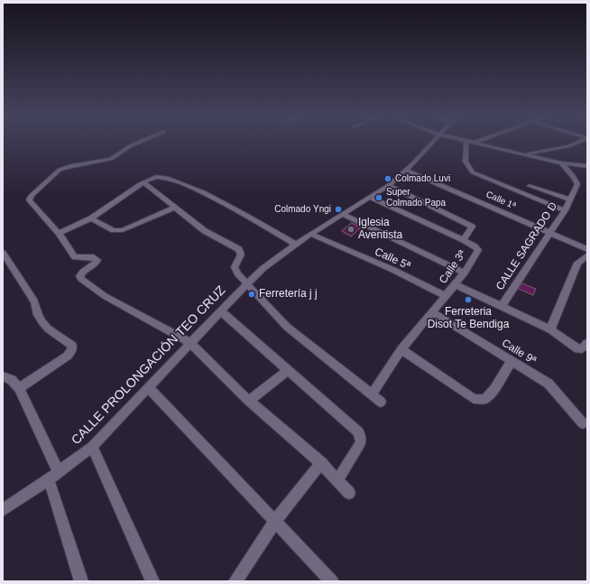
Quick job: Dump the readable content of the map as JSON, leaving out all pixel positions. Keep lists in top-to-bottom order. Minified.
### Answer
{"streets":{"street":["Calle 1ª","CALLE SAGRADO D","Calle 5ª","Calle 3ª","Calle 9ª","CALLE PROLONGACIÓN TEO CRUZ"]},"crossings":[["Calle 1ª","CALLE SAGRADO D"],["Calle 1ª","CALLE PROLONGACIÓN TEO CRUZ"],["Calle 5ª","Calle 3ª"],["Calle 5ª","CALLE PROLONGACIÓN TEO CRUZ"],["Calle 3ª","Calle 9ª"],["Calle 3ª","CALLE PROLONGACIÓN TEO CRUZ"]],"places":["Colmado Luvi","Super Colmado Papa","Colmado Yngi","Iglesia Aventista","Ferretería j j","Ferreteria Disot Te Bendiga"]}
